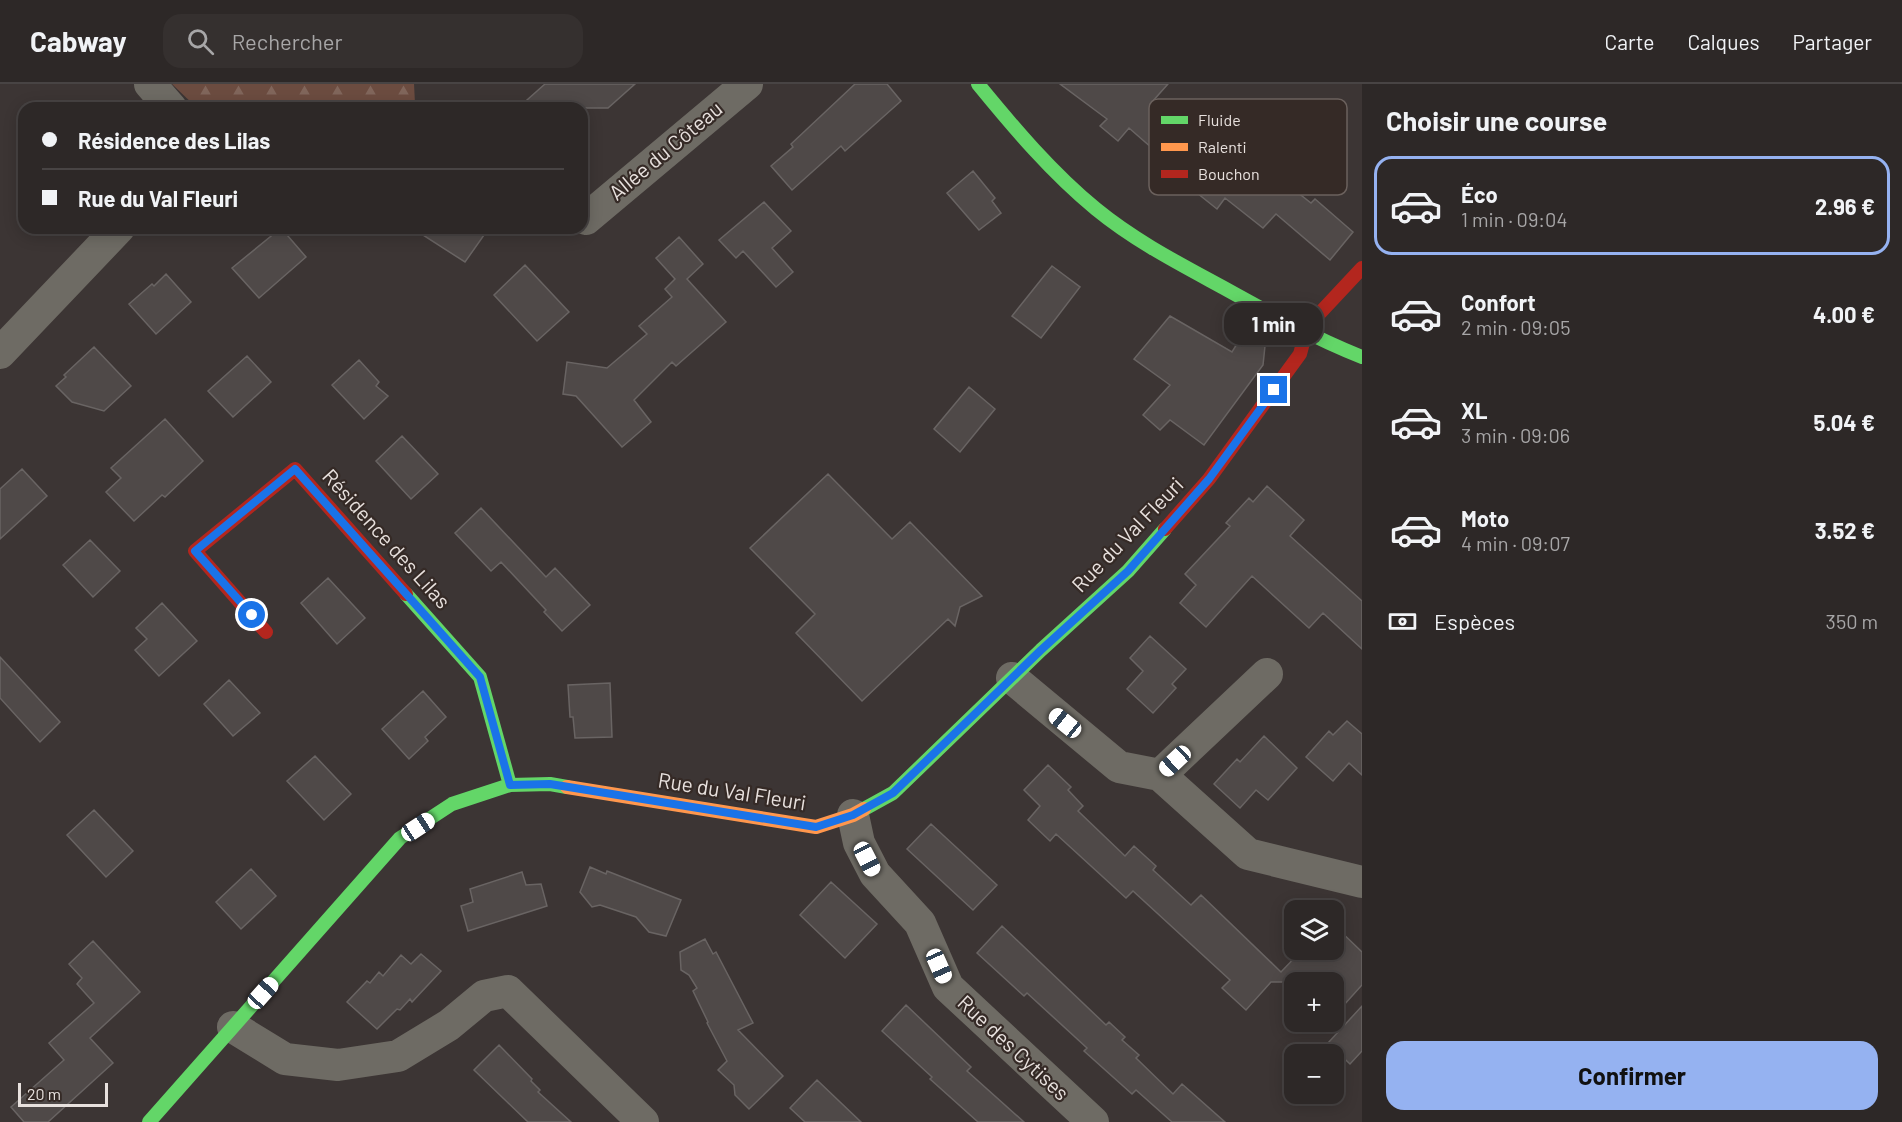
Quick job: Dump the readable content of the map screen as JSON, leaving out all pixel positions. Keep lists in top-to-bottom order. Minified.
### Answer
{"streets":{"street":["Allée du Côteau","Rue du Val Fleuri","Résidence des Lilas","Rue des Cytises"]},"crossings":[["Rue du Val Fleuri","Résidence des Lilas"],["Rue du Val Fleuri","Rue des Cytises"]],"legend":["Fluide","Ralenti","Bouchon"],"scale_bar":"20 m","page":{"header":"Cabway","search":"Rechercher","nav":["Carte","Calques","Partager"],"heading":"Choisir une course","banner":["Résidence des Lilas","Rue du Val Fleuri"],"list":[{"name":"Éco","note":"1 min · 09:04","value":"2.96 €"},{"name":"Confort","note":"2 min · 09:05","value":"4.00 €"},{"name":"XL","note":"3 min · 09:06","value":"5.04 €"},{"name":"Moto","note":"4 min · 09:07","value":"3.52 €"}],"bubble":"1 min","pay":["Espèces","350 m"],"map_buttons":["+","−"],"buttons":"Confirmer","scale":"20 m"}}
